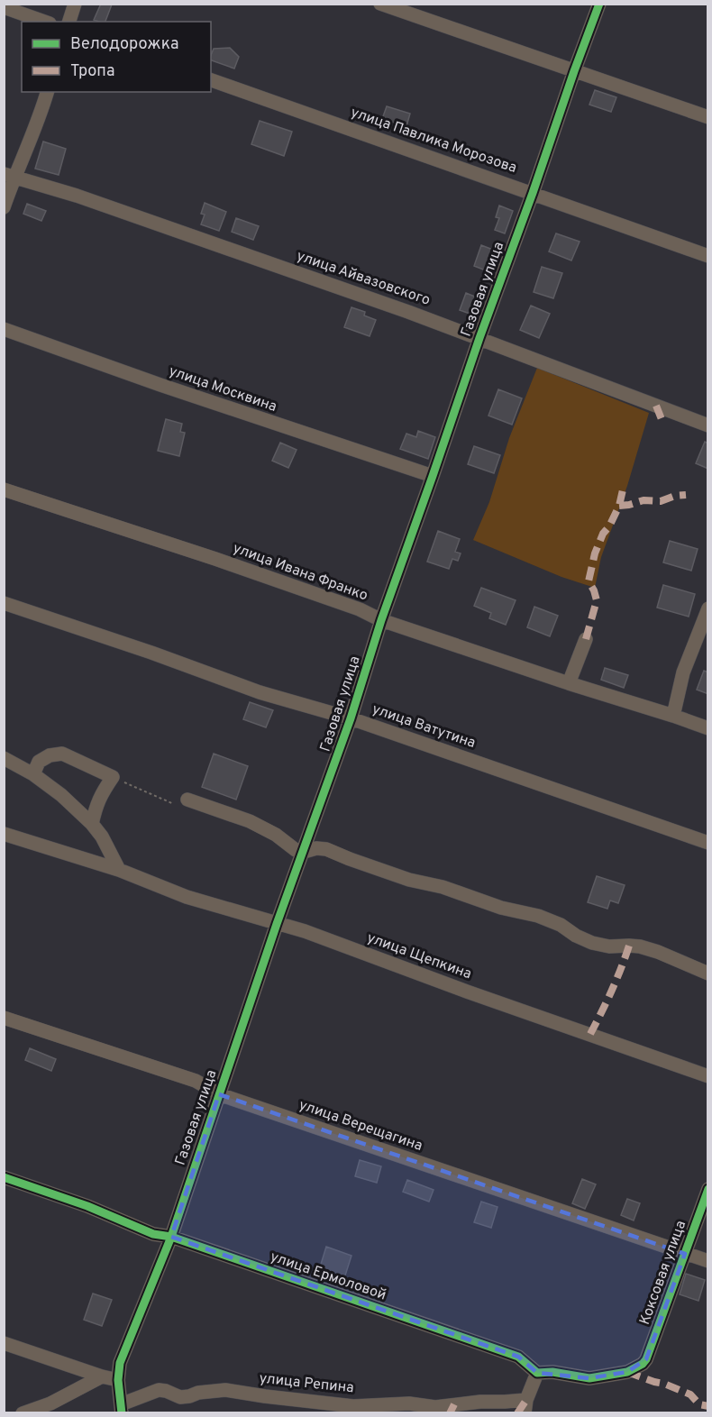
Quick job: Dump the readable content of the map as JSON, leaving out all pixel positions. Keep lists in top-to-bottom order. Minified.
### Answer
{"streets":{"street":["улица Павлика Морозова","улица Айвазовского","Газовая улица","улица Москвина","улица Ивана Франко","улица Ватутина","улица Щепкина","улица Верещагина","Коксовая улица","улица Ермоловой","улица Репина"]},"crossings":[["улица Павлика Морозова","Газовая улица"],["улица Айвазовского","Газовая улица"],["Газовая улица","улица Москвина"],["Газовая улица","улица Ивана Франко"],["Газовая улица","улица Ватутина"],["Газовая улица","улица Щепкина"],["Газовая улица","улица Верещагина"],["Газовая улица","улица Ермоловой"],["Газовая улица","улица Репина"],["улица Верещагина","Коксовая улица"],["Коксовая улица","улица Ермоловой"]],"legend":["Велодорожка","Тропа"]}
